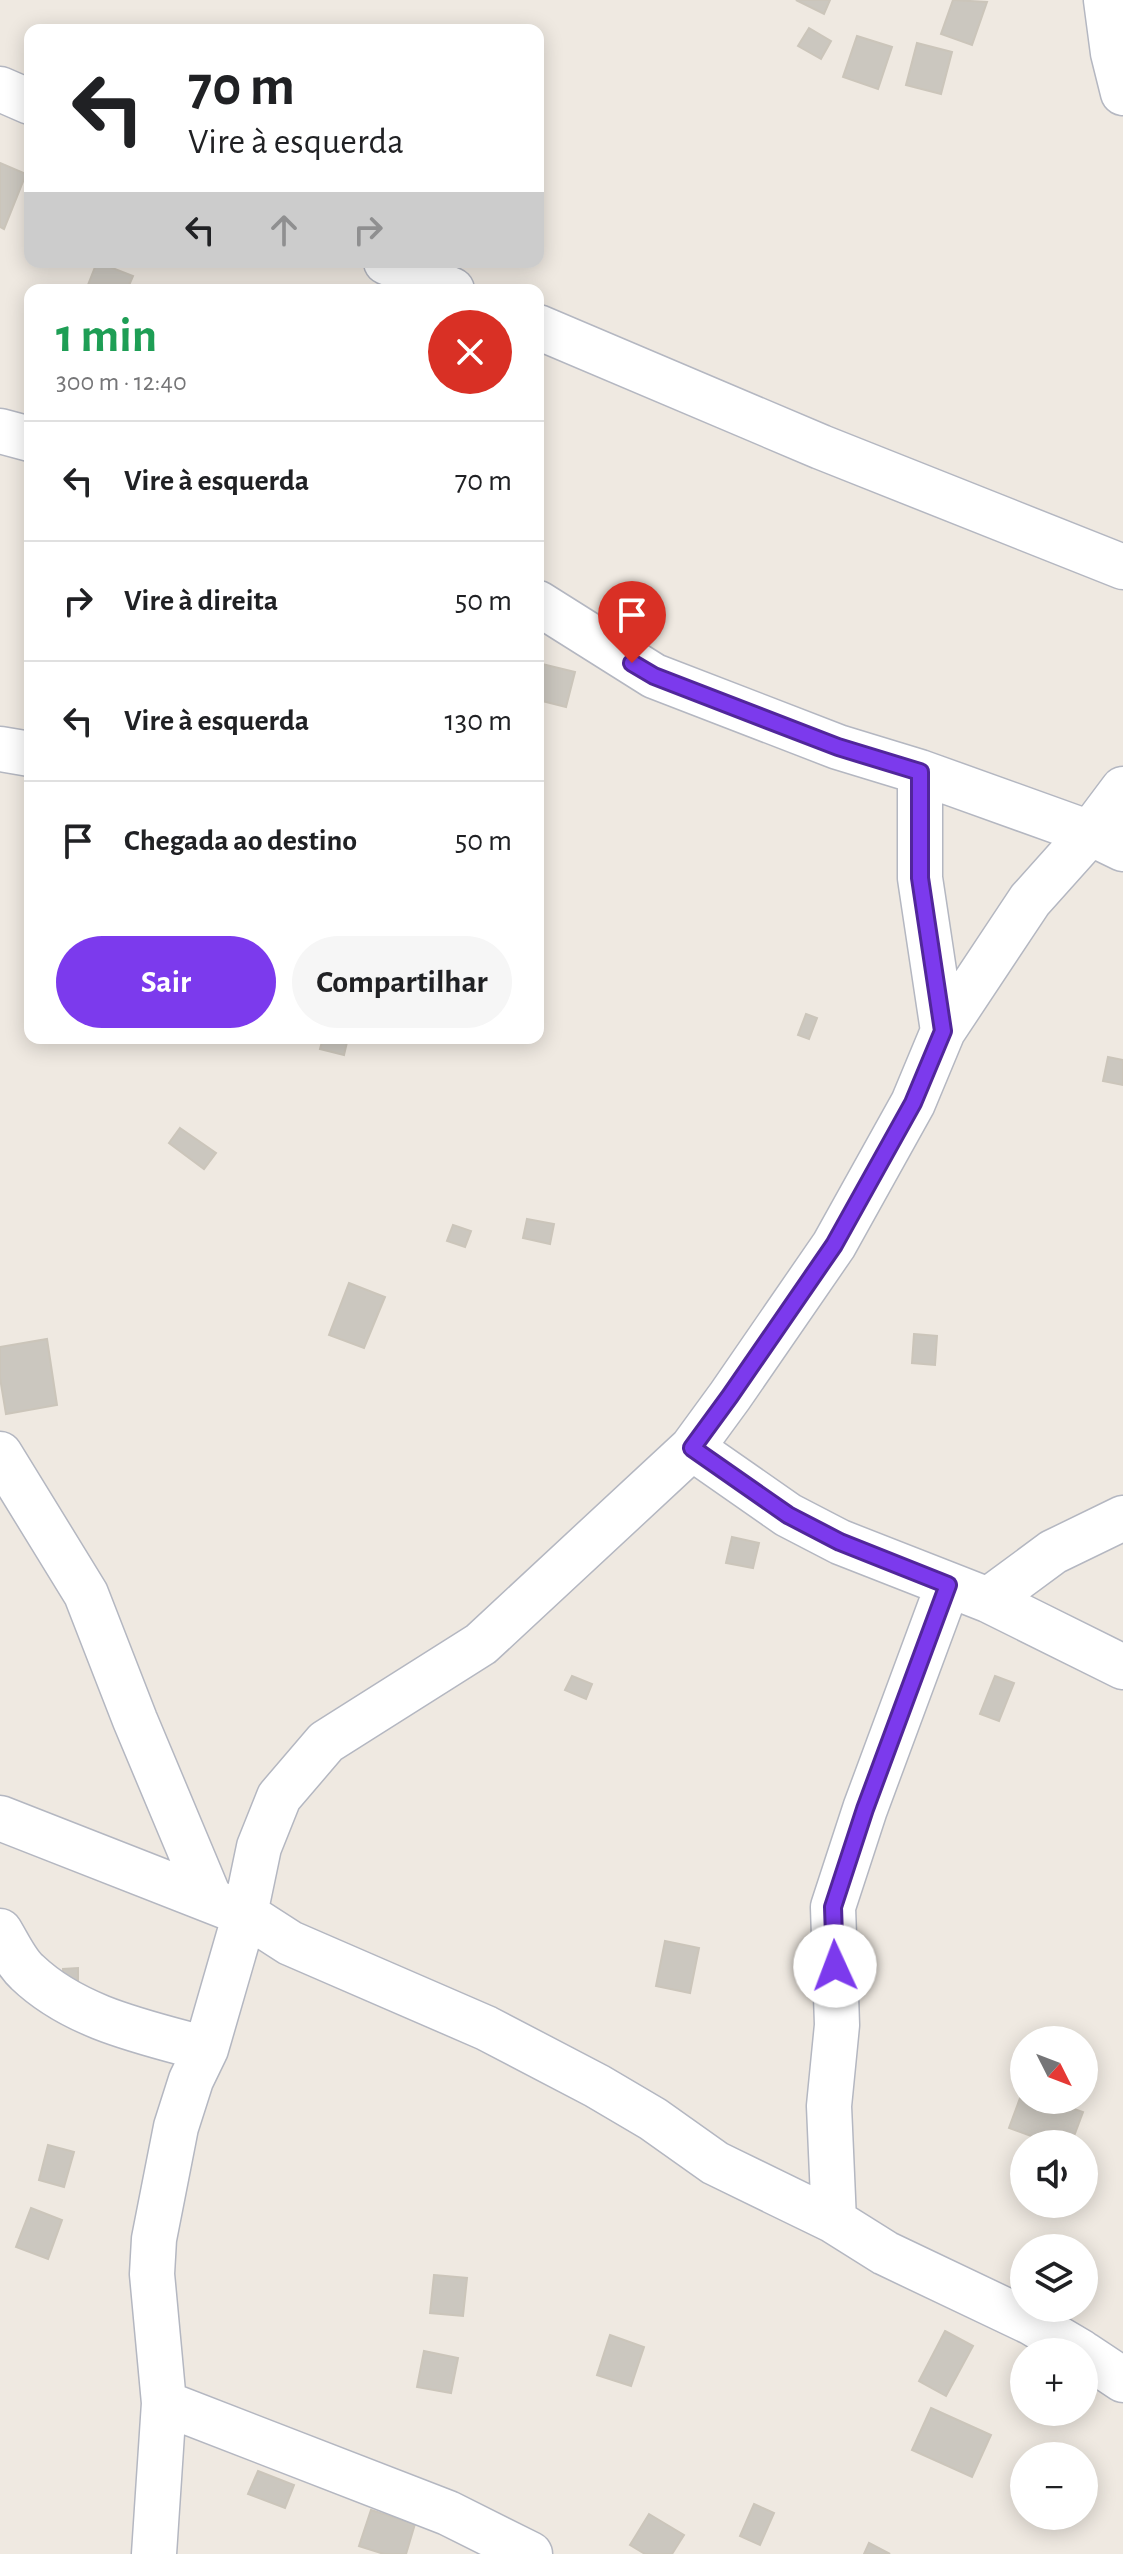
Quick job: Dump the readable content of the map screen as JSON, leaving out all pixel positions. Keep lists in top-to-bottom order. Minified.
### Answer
{"north":"bottom right","page":{"turn":["70 m","Vire à esquerda"],"heading":["1 min","300 m · 12:40"],"list":[{"name":"Vire à esquerda","value":"70 m"},{"name":"Vire à direita","value":"50 m"},{"name":"Vire à esquerda","value":"130 m"},{"name":"Chegada ao destino","value":"50 m"}],"buttons":["Sair","Compartilhar"],"map_buttons":["+","−"]}}
